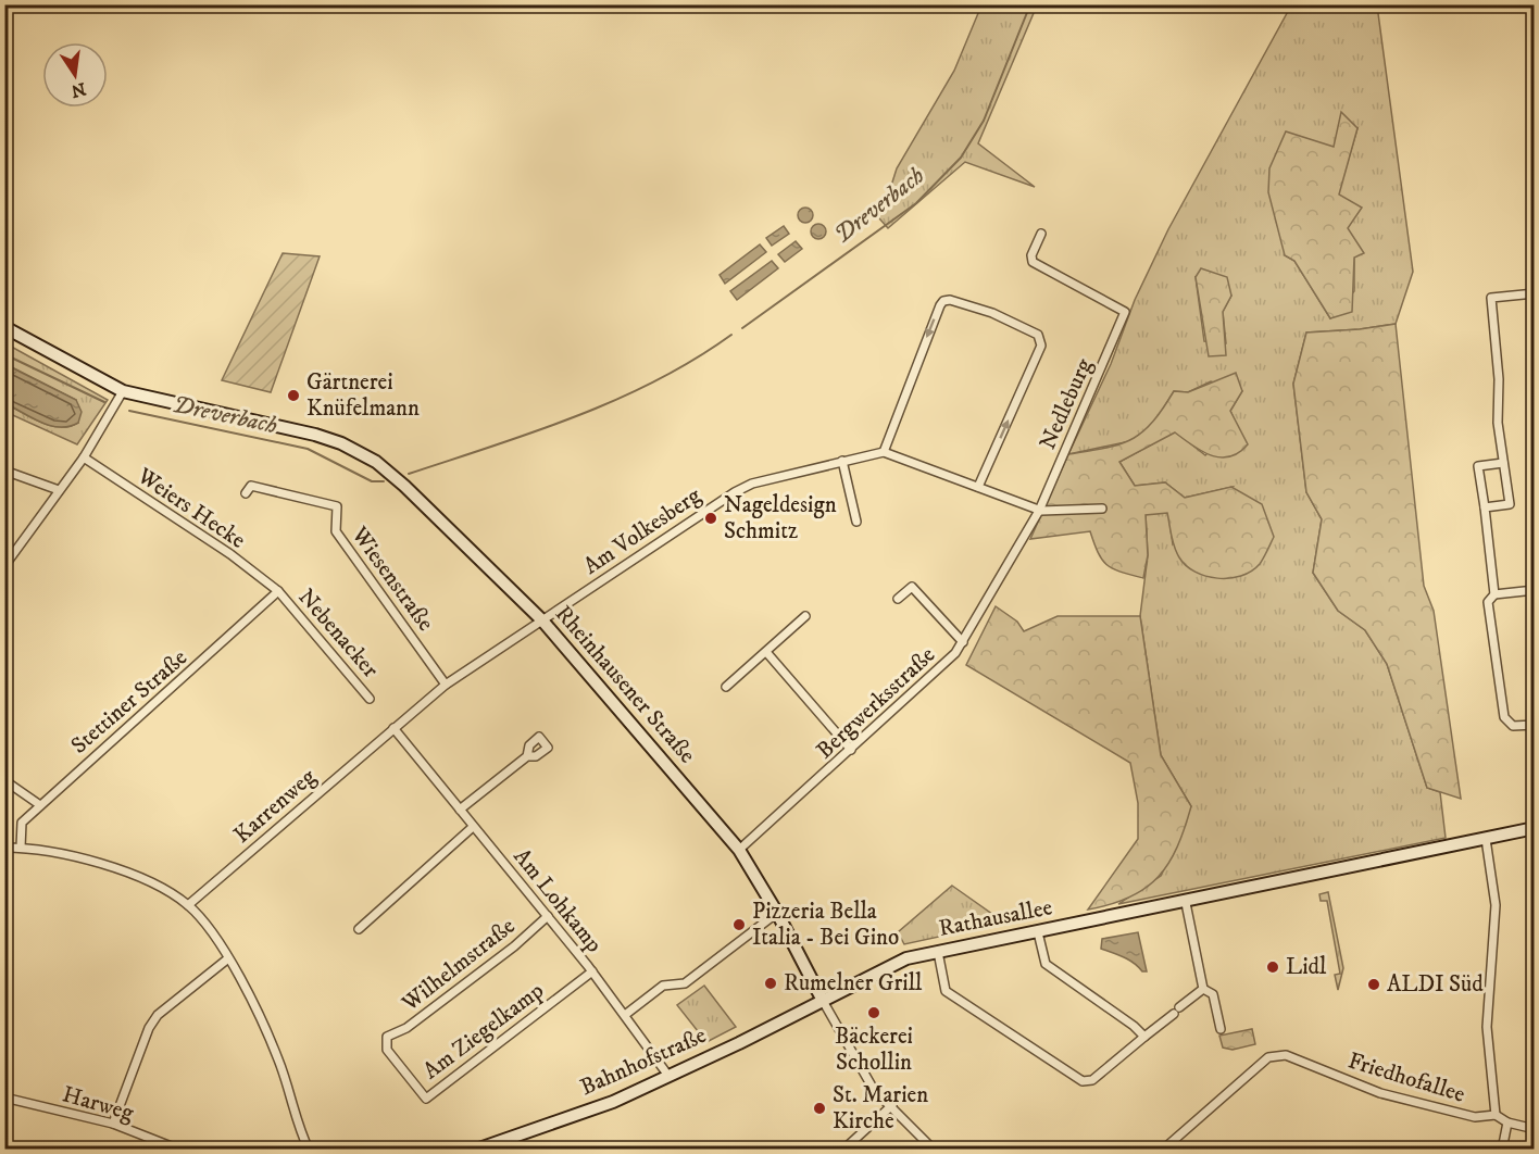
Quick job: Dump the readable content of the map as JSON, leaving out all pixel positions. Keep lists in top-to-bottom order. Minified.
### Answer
{"streets":{"main road":["Rheinhausener Straße","Rathausallee","Bahnhofstraße"],"street":["Nedleburg","Weiers Hecke","Am Volkesberg","Wiesenstraße","Nebenacker","Stettiner Straße","Bergwerksstraße","Karrenweg","Am Lohkamp","Wilhelmstraße","Am Ziegelkamp","Friedhofallee","Harweg"]},"crossings":[["Nedleburg","Bergwerksstraße"],["Weiers Hecke","Nebenacker"],["Weiers Hecke","Stettiner Straße"],["Am Volkesberg","Rheinhausener Straße"],["Am Volkesberg","Karrenweg"],["Wiesenstraße","Karrenweg"],["Nebenacker","Stettiner Straße"],["Rheinhausener Straße","Bergwerksstraße"],["Rheinhausener Straße","Karrenweg"],["Rheinhausener Straße","Rathausallee"],["Rheinhausener Straße","Bahnhofstraße"],["Karrenweg","Am Lohkamp"],["Am Lohkamp","Wilhelmstraße"],["Am Lohkamp","Am Ziegelkamp"],["Am Lohkamp","Bahnhofstraße"],["Rathausallee","Bahnhofstraße"],["Wilhelmstraße","Am Ziegelkamp"]],"water":["Dreverbach"],"places":["Gärtnerei Knüfelmann","Nageldesign Schmitz","Pizzeria Bella Italia - Bei Gino","Lidl","Rumelner Grill","ALDI Süd","Bäckerei Schollin","St. Marien Kirche"],"north":"bottom"}
